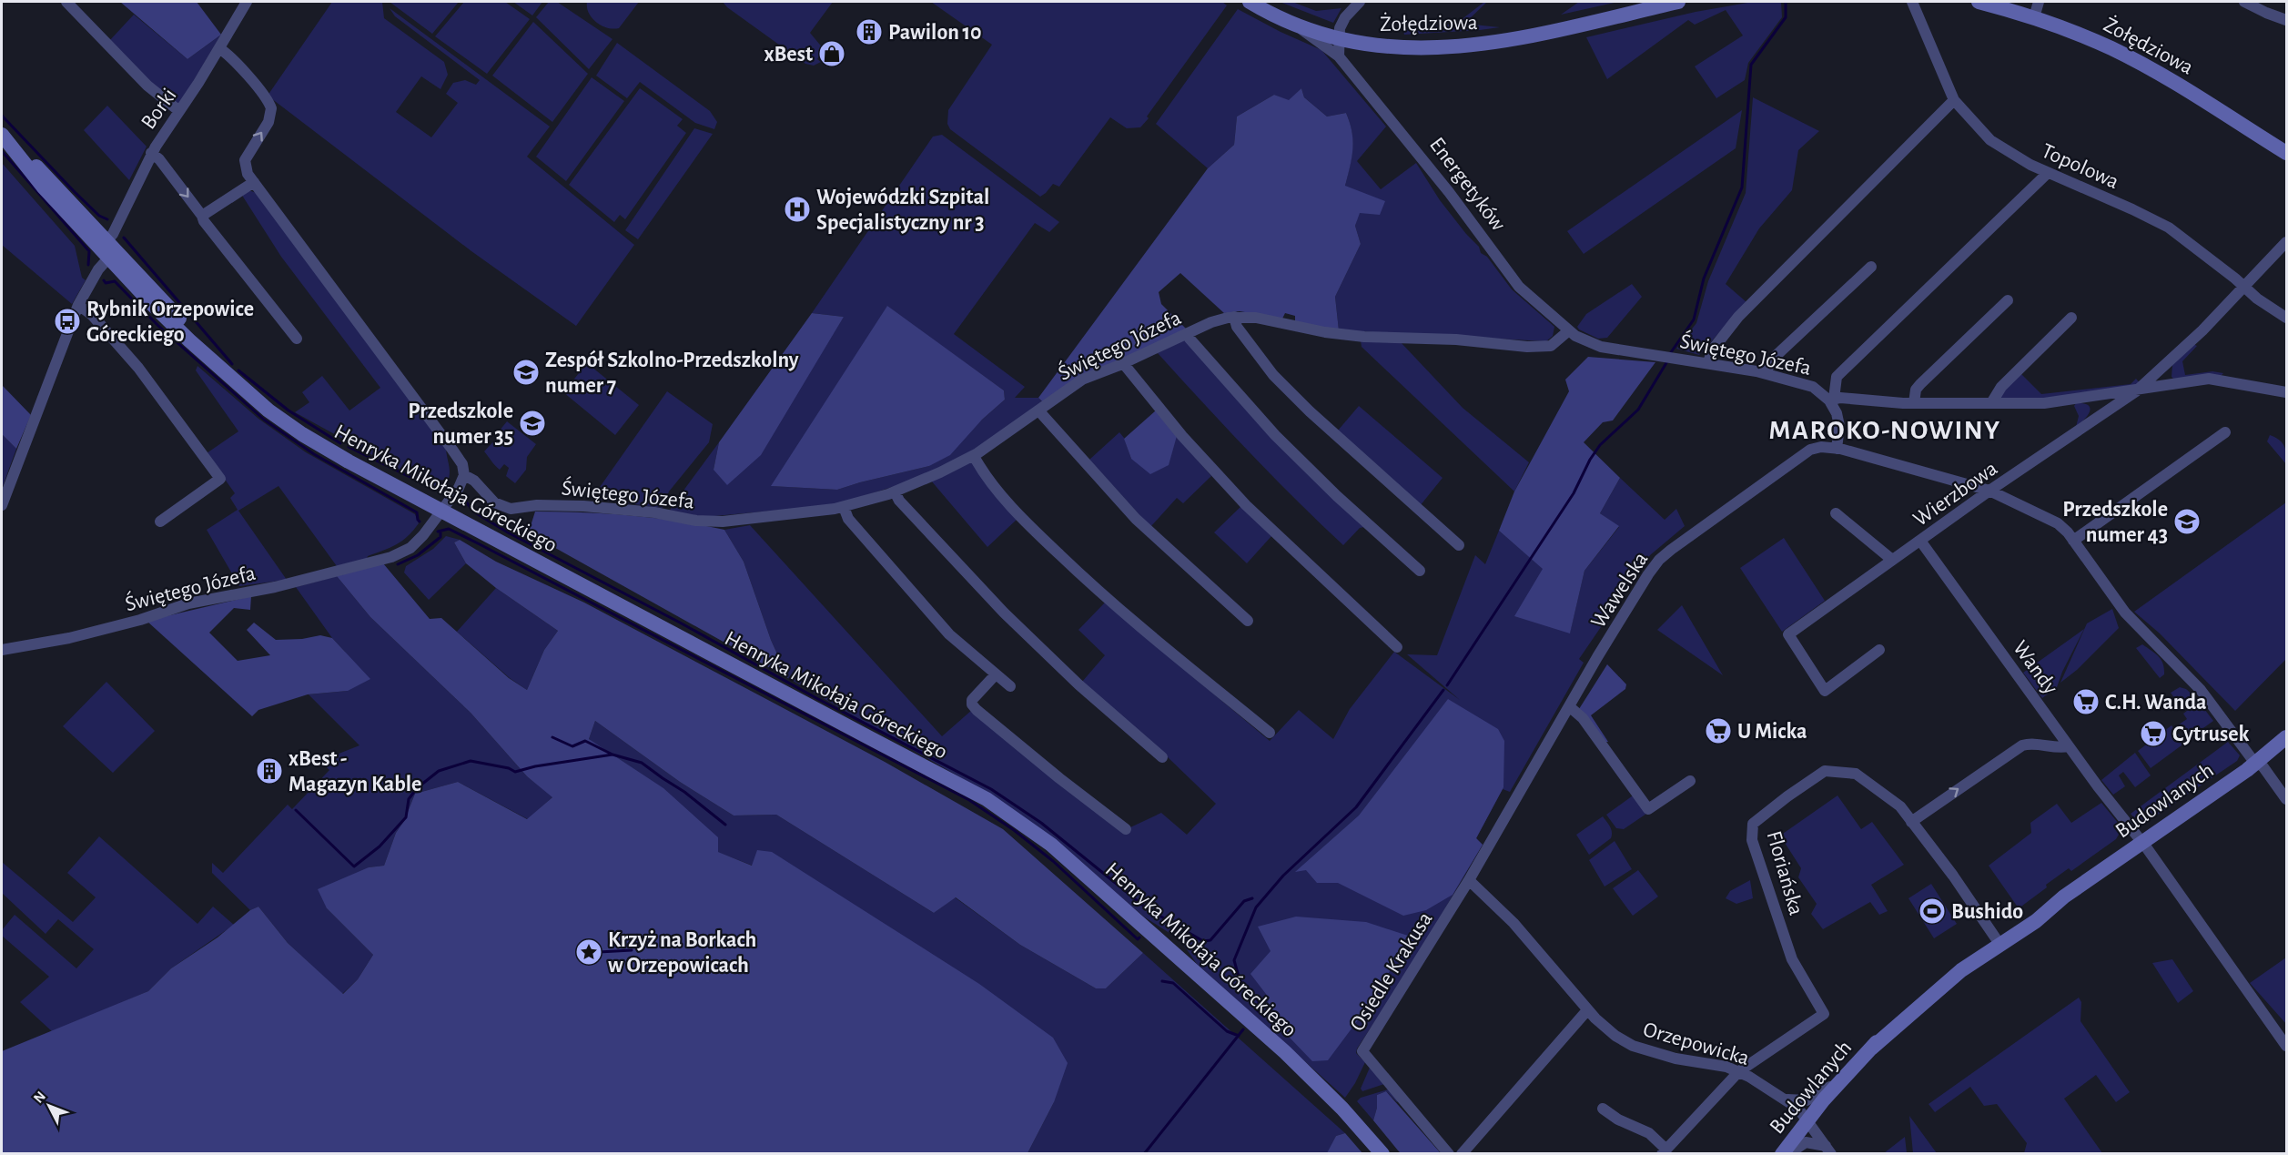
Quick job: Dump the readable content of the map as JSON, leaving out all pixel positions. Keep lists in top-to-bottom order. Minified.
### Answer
{"streets":{"main road":["Żołędziowa","Energetyków","Henryka Mikołaja Góreckiego","Budowlanych"],"street":["Borki","Topolowa","Świętego Józefa","Wierzbowa","Wawelska","Wandy","Floriańska","Osiedle Krakusa","Orzepowicka"]},"crossings":[["Żołędziowa","Energetyków"],["Borki","Henryka Mikołaja Góreckiego"],["Topolowa","Wierzbowa"],["Energetyków","Świętego Józefa"],["Świętego Józefa","Henryka Mikołaja Góreckiego"],["Świętego Józefa","Wierzbowa"],["Wierzbowa","Wawelska"],["Wierzbowa","Wandy"],["Wawelska","Budowlanych"],["Wawelska","Osiedle Krakusa"],["Wawelska","Orzepowicka"],["Wandy","Budowlanych"],["Budowlanych","Floriańska"],["Budowlanych","Orzepowicka"],["Floriańska","Orzepowicka"],["Osiedle Krakusa","Orzepowicka"]],"districts":["MAROKO-NOWINY"],"places":{"building":["Pawilon 10","xBest - Magazyn Kable"],"shop":["xBest"],"hospital":["Wojewódzki Szpital Specjalistyczny nr 3"],"bus stop":["Rybnik Orzepowice Góreckiego"],"school or university":["Zespół Szkolno-Przedszkolny numer 7","Przedszkole numer 35","Przedszkole numer 43"],"supermarket":["C.H. Wanda","U Micka","Cytrusek"],"sports":["Bushido"],"place":["Krzyż na Borkach w Orzepowicach"]},"north":"top left"}
